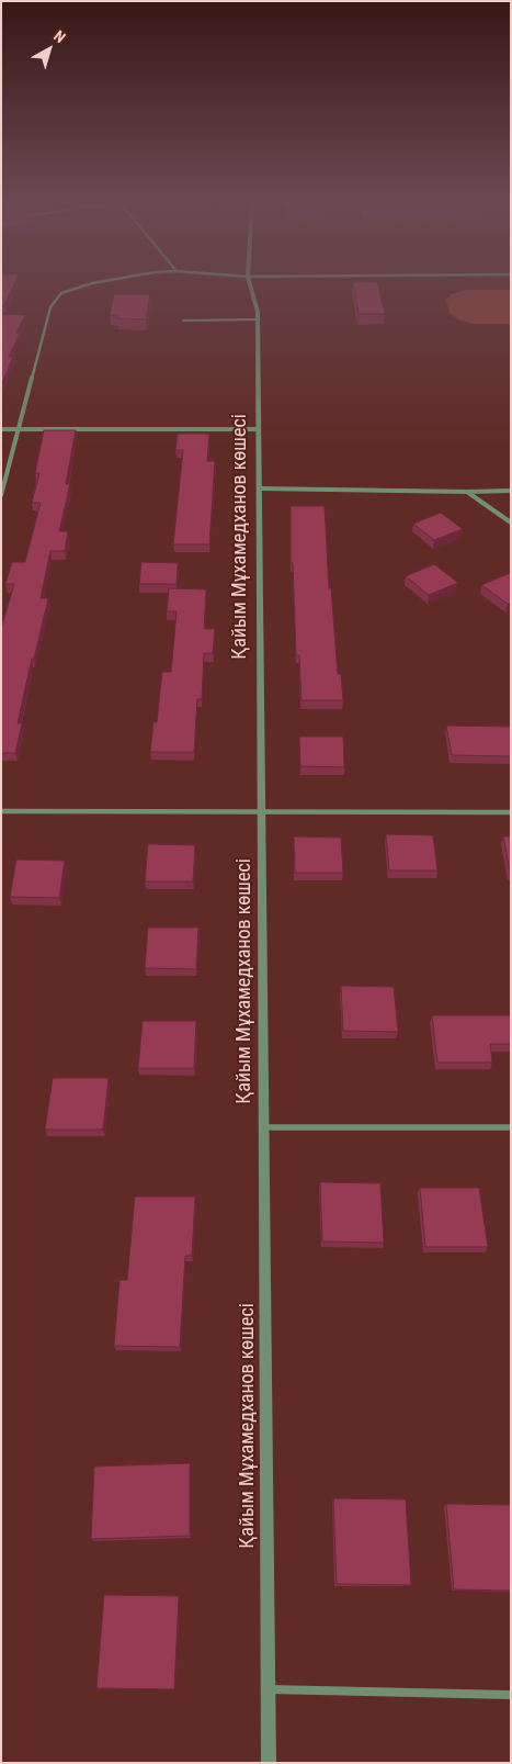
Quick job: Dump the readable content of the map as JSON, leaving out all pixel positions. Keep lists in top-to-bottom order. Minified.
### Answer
{"streets":{"street":["Қайым Мұхамедханов көшесі"]},"north":"top right"}
